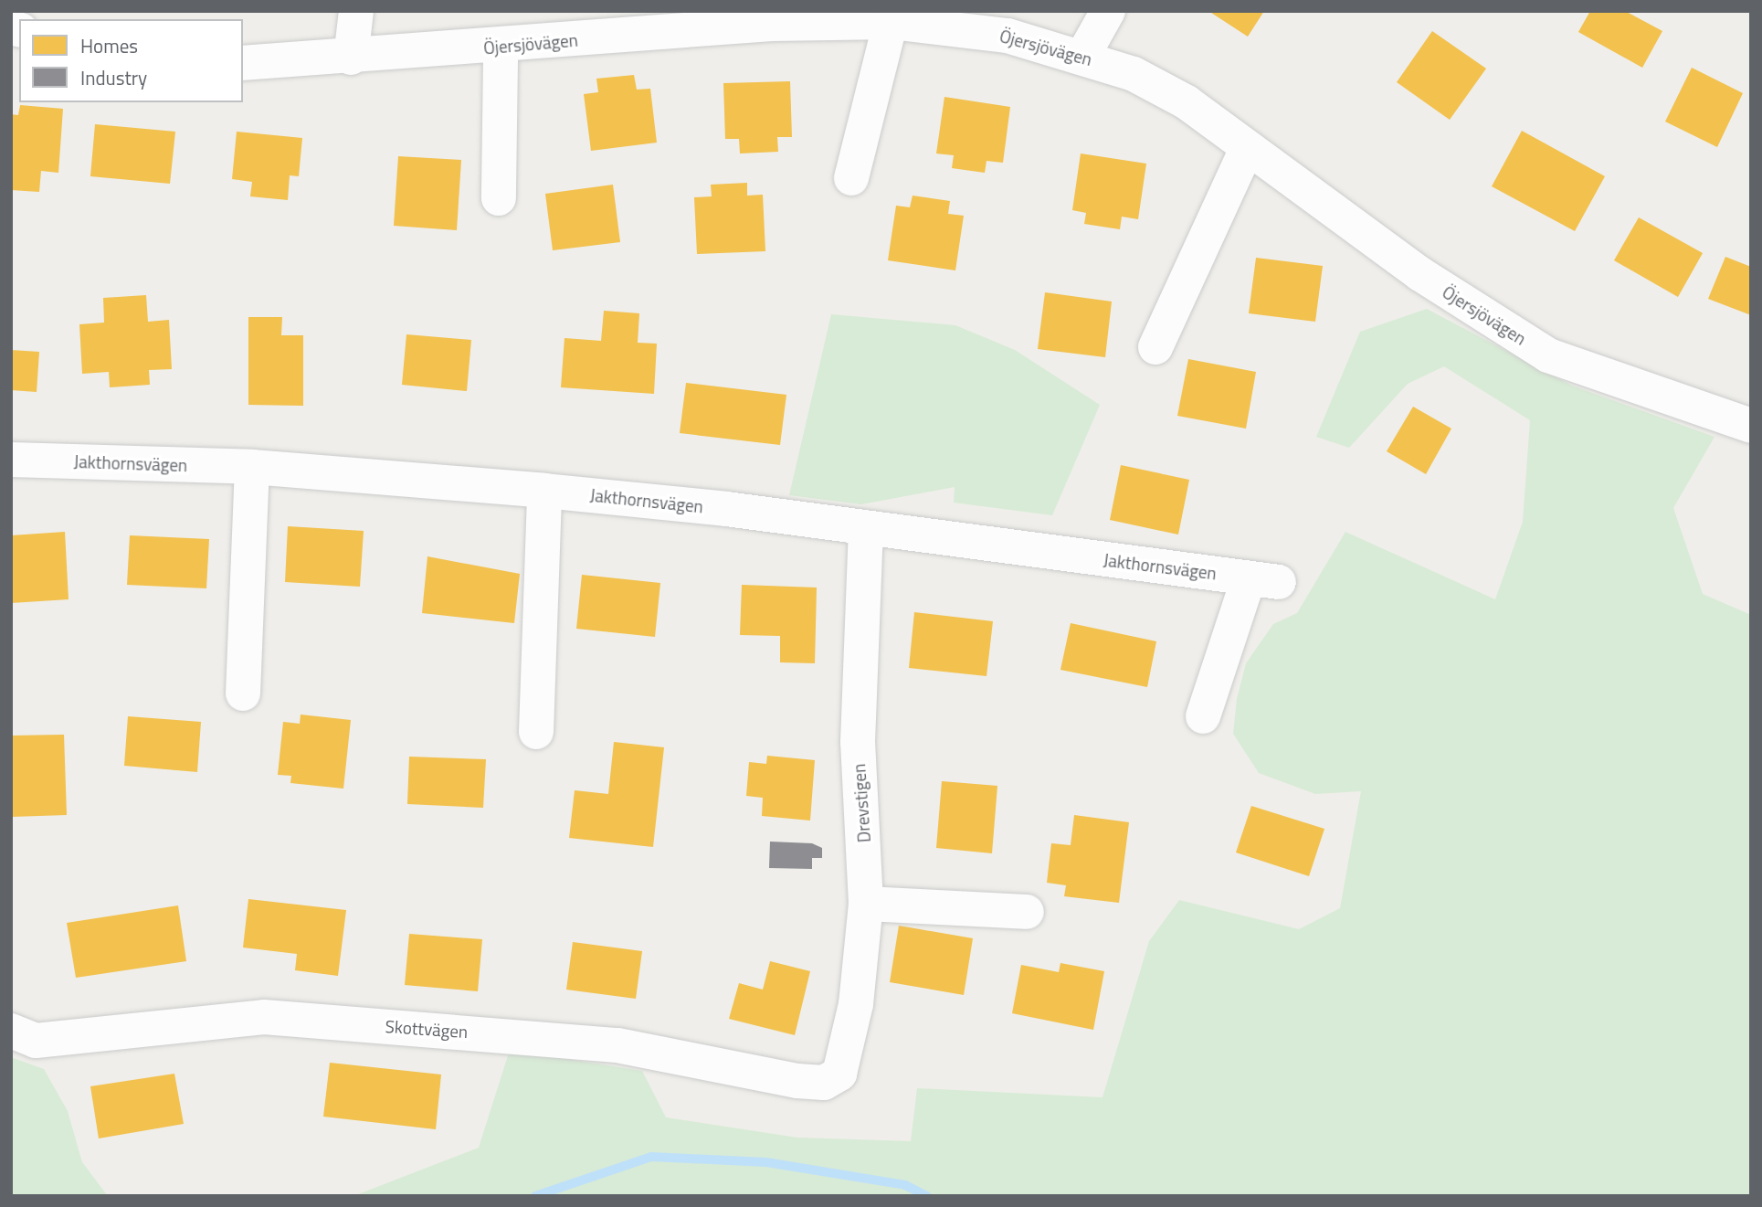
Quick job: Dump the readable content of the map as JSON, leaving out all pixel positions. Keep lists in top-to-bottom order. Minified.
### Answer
{"streets":{"street":["Öjersjövägen","Jakthornsvägen","Drevstigen","Skottvägen"]},"crossings":[["Jakthornsvägen","Drevstigen"],["Drevstigen","Skottvägen"]],"legend":["Homes","Industry"]}
